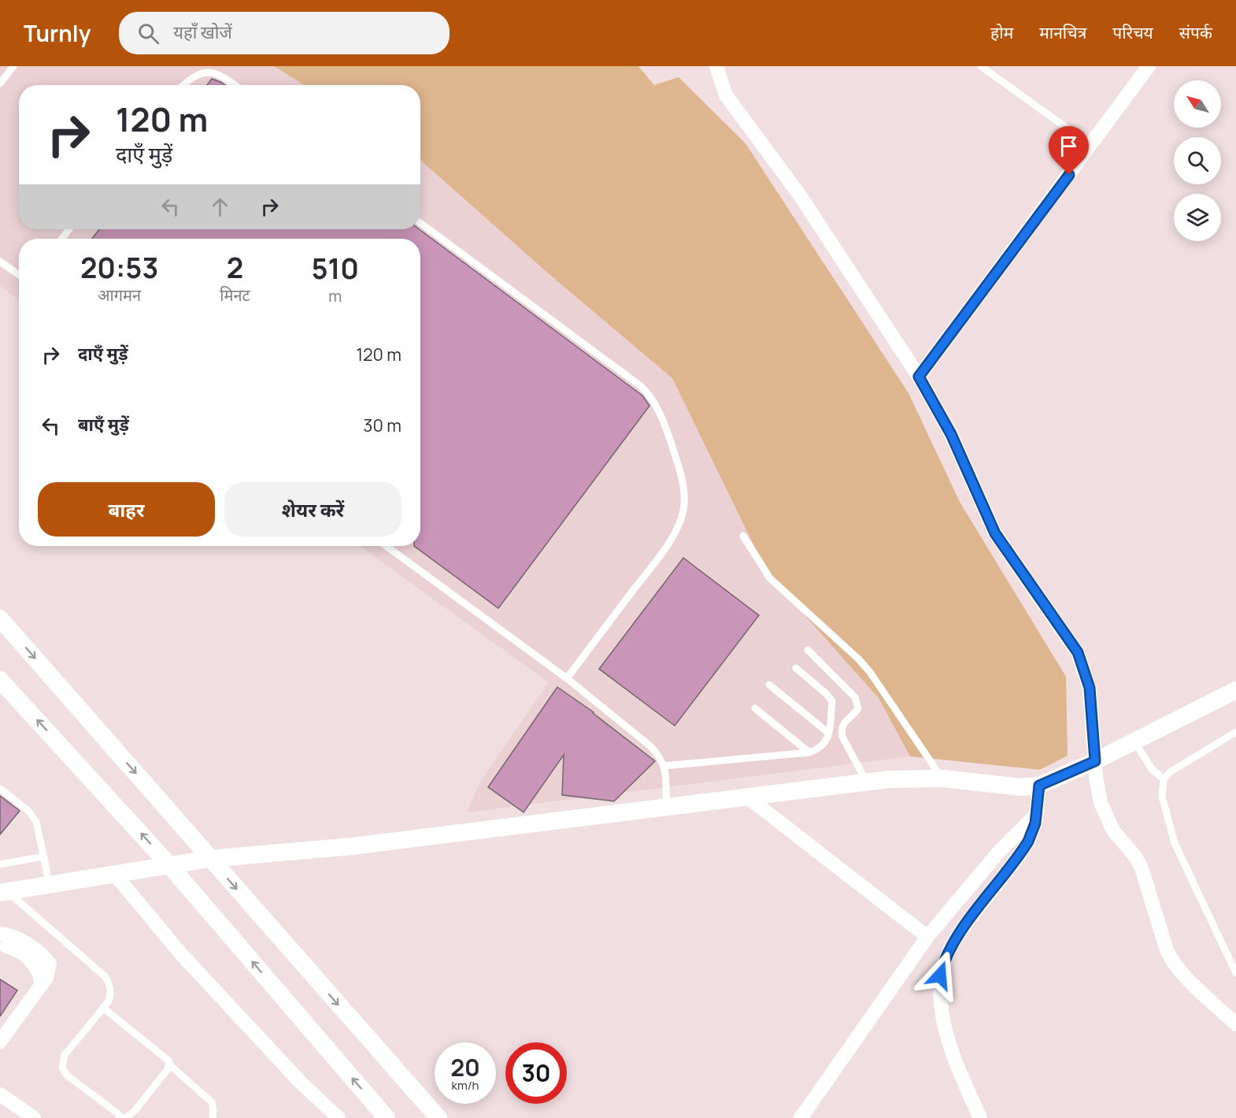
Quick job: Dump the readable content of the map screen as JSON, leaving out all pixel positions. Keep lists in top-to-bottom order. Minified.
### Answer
{"north":"top left","page":{"header":"Turnly","search":"यहाँ खोजें","nav":["होम","मानचित्र","परिचय","संपर्क"],"turn":["120 m","दाएँ मुड़ें"],"eta":["20:53","आगमन","2","मिनट","510","m"],"list":[{"name":"दाएँ मुड़ें","value":"120 m"},{"name":"बाएँ मुड़ें","value":"30 m"}],"buttons":["बाहर","शेयर करें"],"speed":"20 km/h","limit":"30"}}
